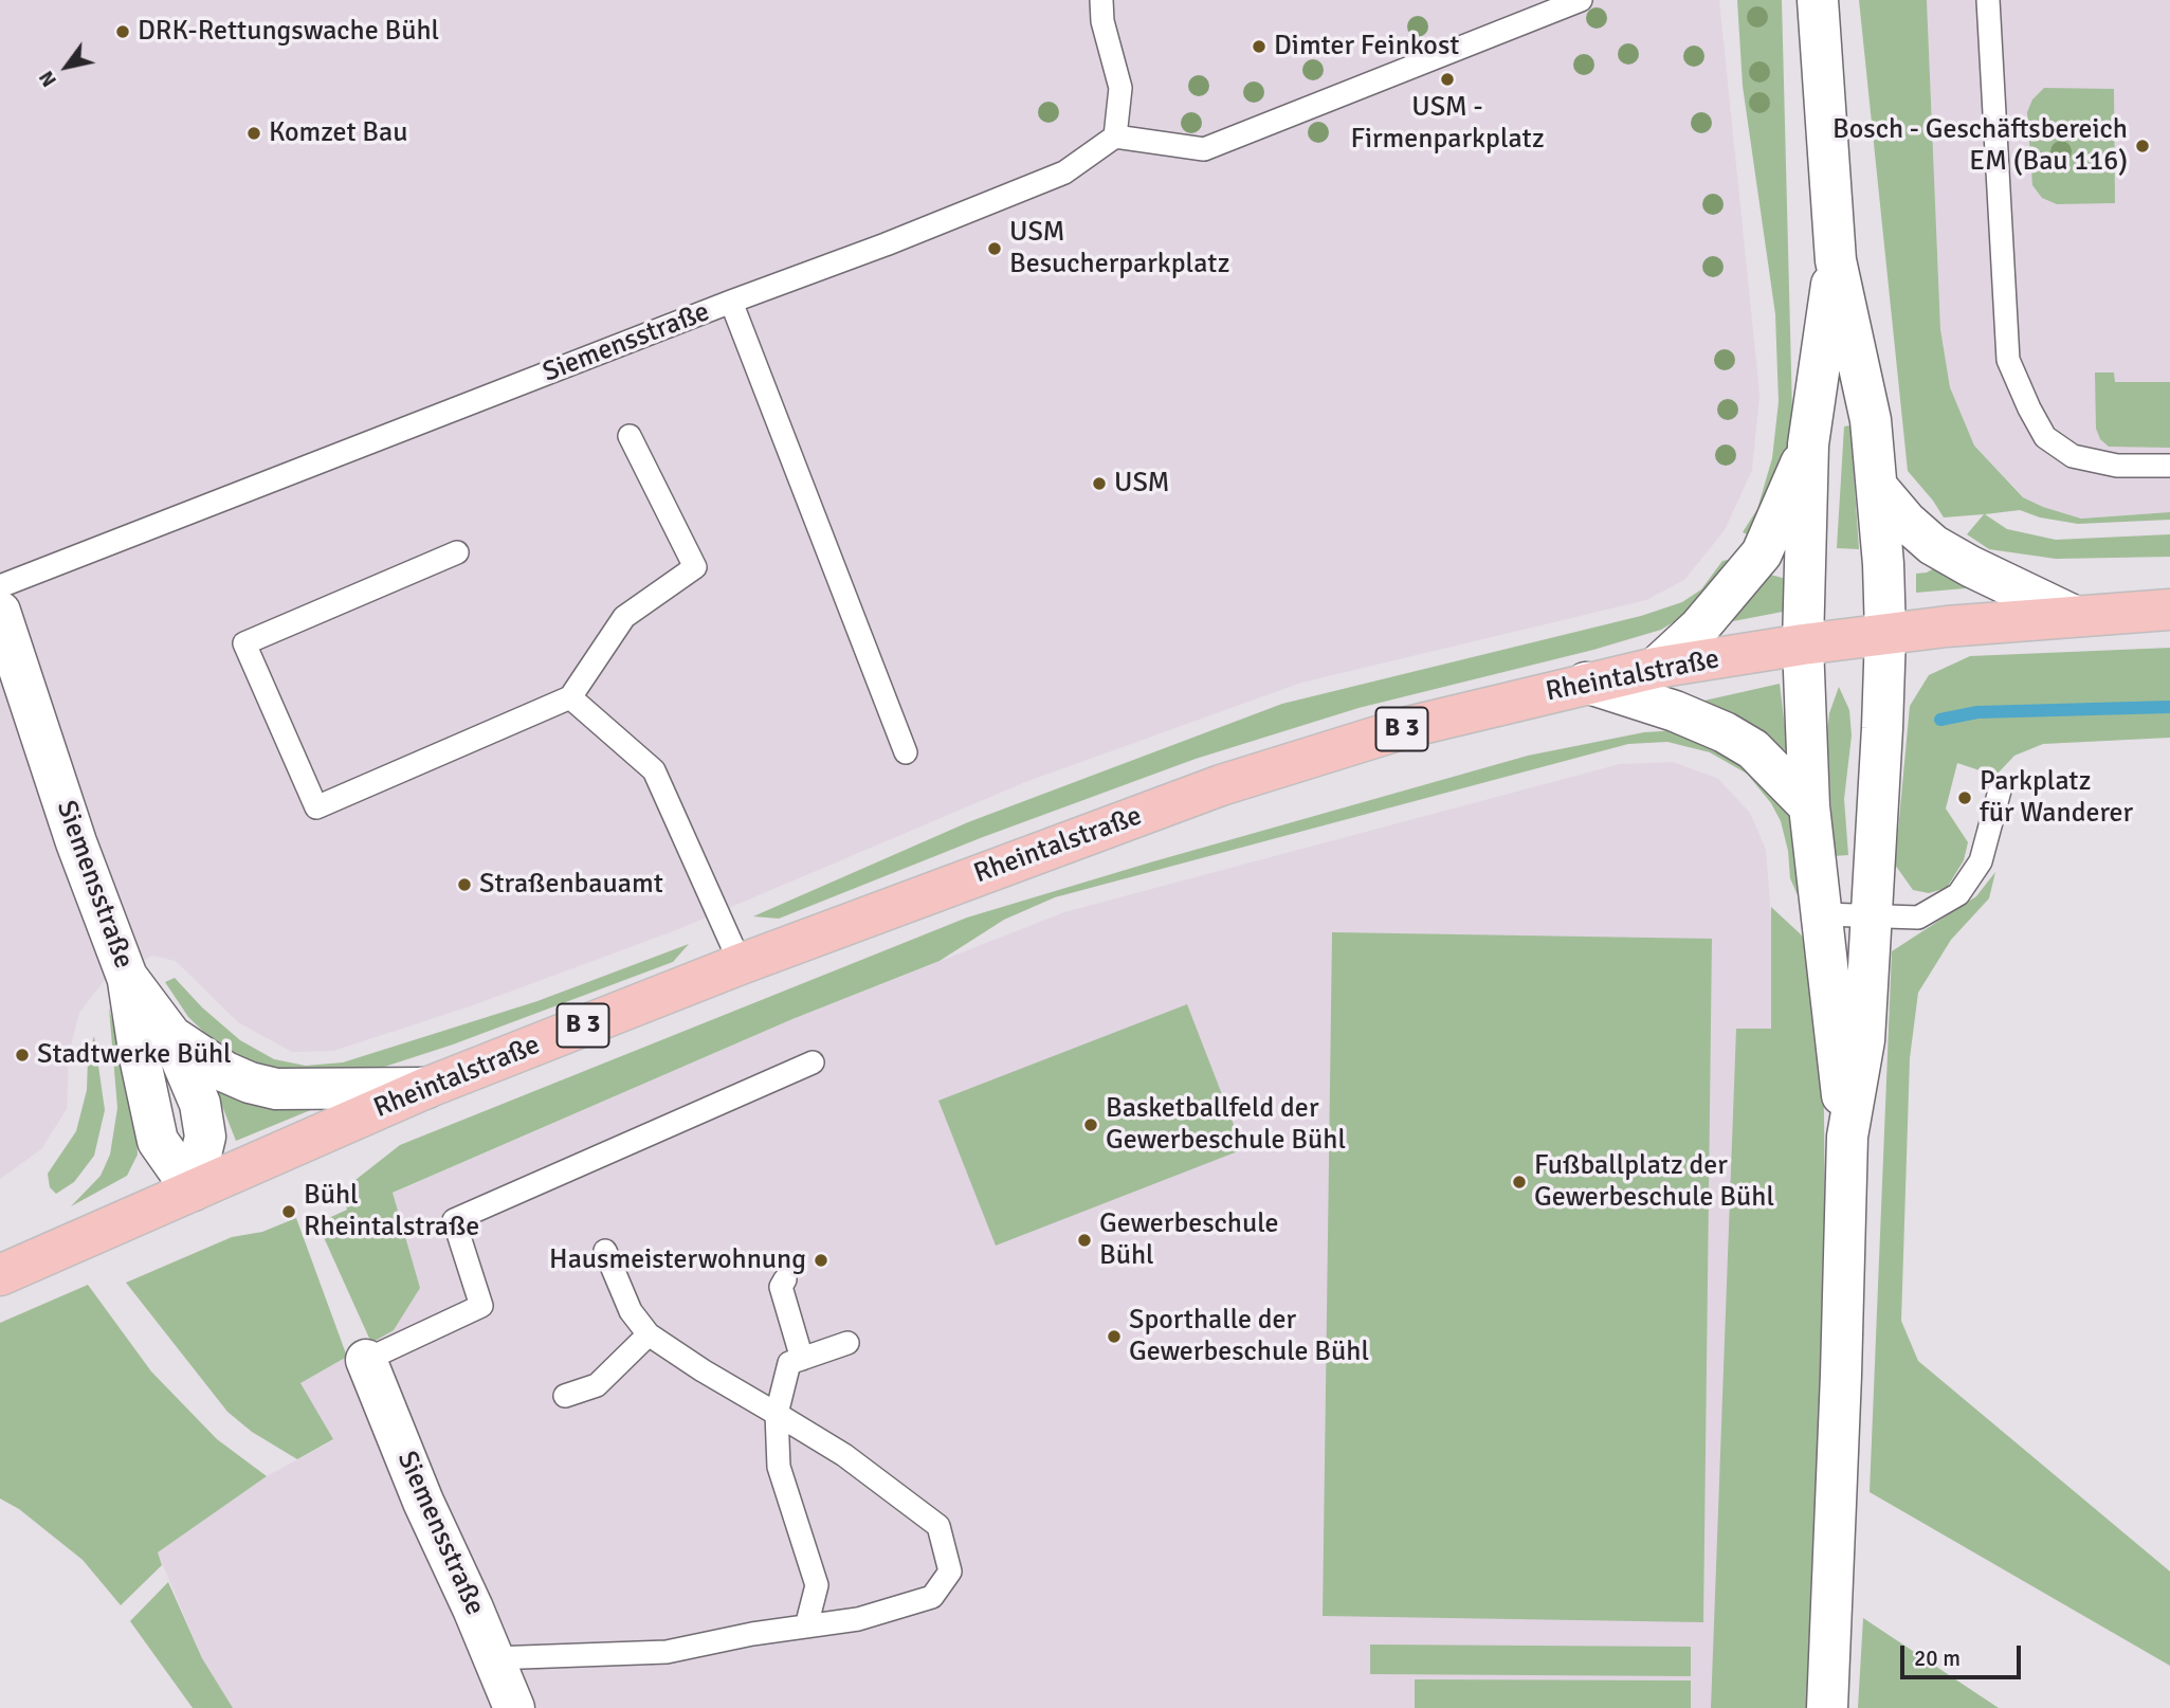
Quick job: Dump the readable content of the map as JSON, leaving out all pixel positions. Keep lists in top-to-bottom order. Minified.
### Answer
{"streets":{"main road":["Rheintalstraße","B 3"],"street":["Siemensstraße"]},"crossings":[["Siemensstraße","Rheintalstraße"]],"places":["DRK-Rettungswache Bühl","Dimter Feinkost","USM - Firmenparkplatz","Komzet Bau","Bosch - Geschäftsbereich EM (Bau 116)","USM Besucherparkplatz","USM","Parkplatz für Wanderer","Straßenbauamt","Stadtwerke Bühl","Basketballfeld der Gewerbeschule Bühl","Fußballplatz der Gewerbeschule Bühl","Bühl Rheintalstraße","Gewerbeschule Bühl","Hausmeisterwohnung","Sporthalle der Gewerbeschule Bühl"],"scale_bar":"20 m","north":"bottom left"}
